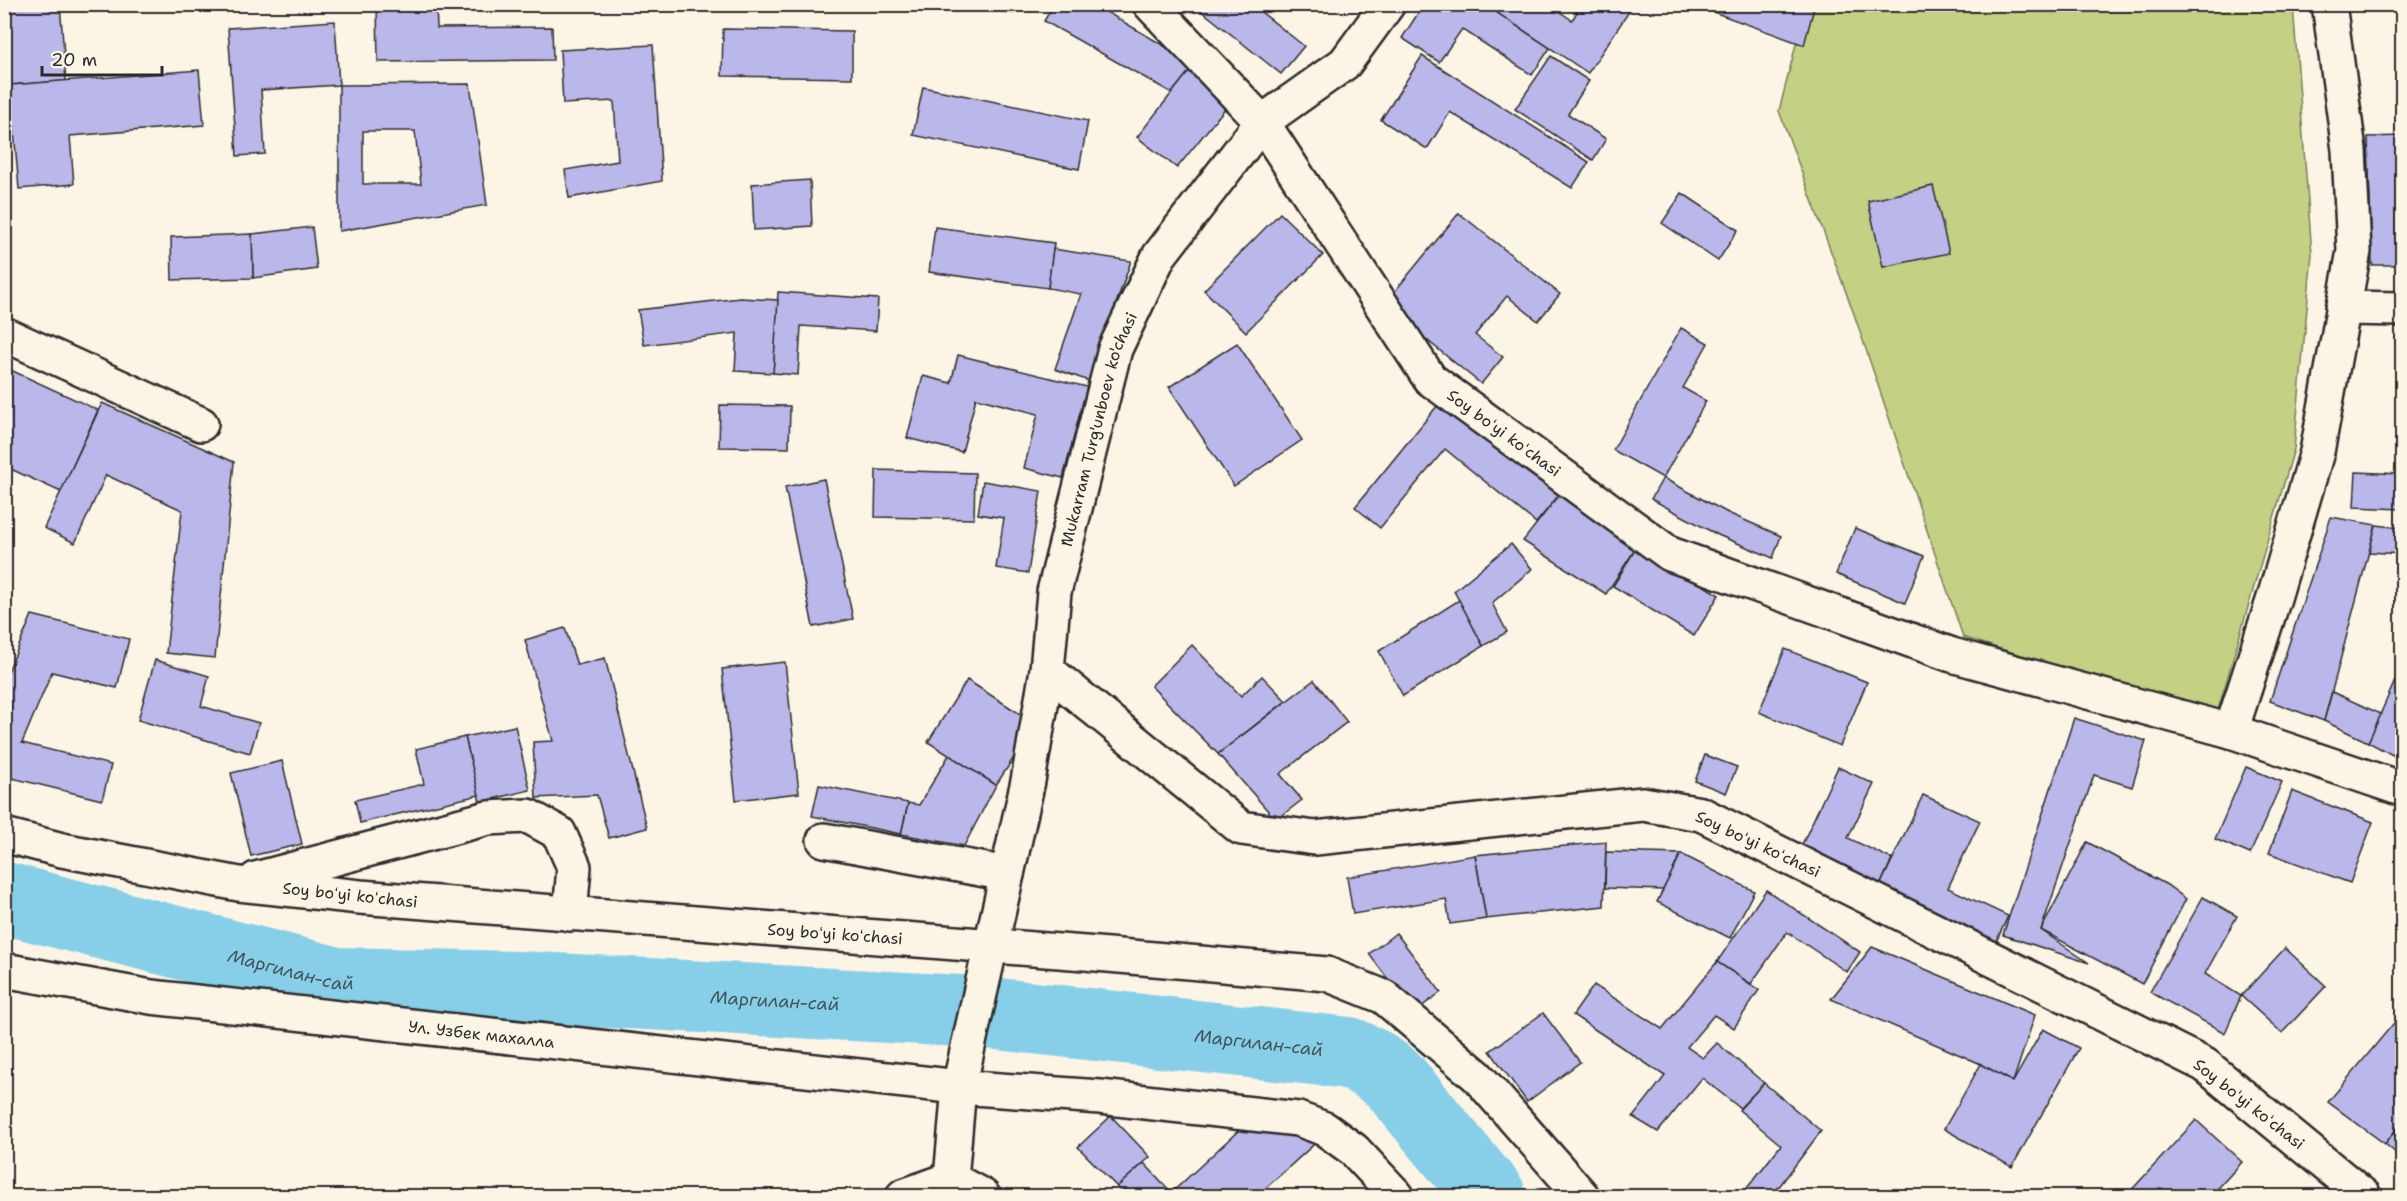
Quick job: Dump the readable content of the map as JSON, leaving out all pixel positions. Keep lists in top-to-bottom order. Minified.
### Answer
{"streets":{"street":["Mukarram Turg'unboev ko'chasi","Soy boʻyi koʻchasi","Ул. Узбек махалла"]},"crossings":[["Mukarram Turg'unboev ko'chasi","Soy boʻyi koʻchasi"],["Mukarram Turg'unboev ko'chasi","Ул. Узбек махалла"]],"water":["Маргилан-сай"],"scale_bar":"20 m"}
